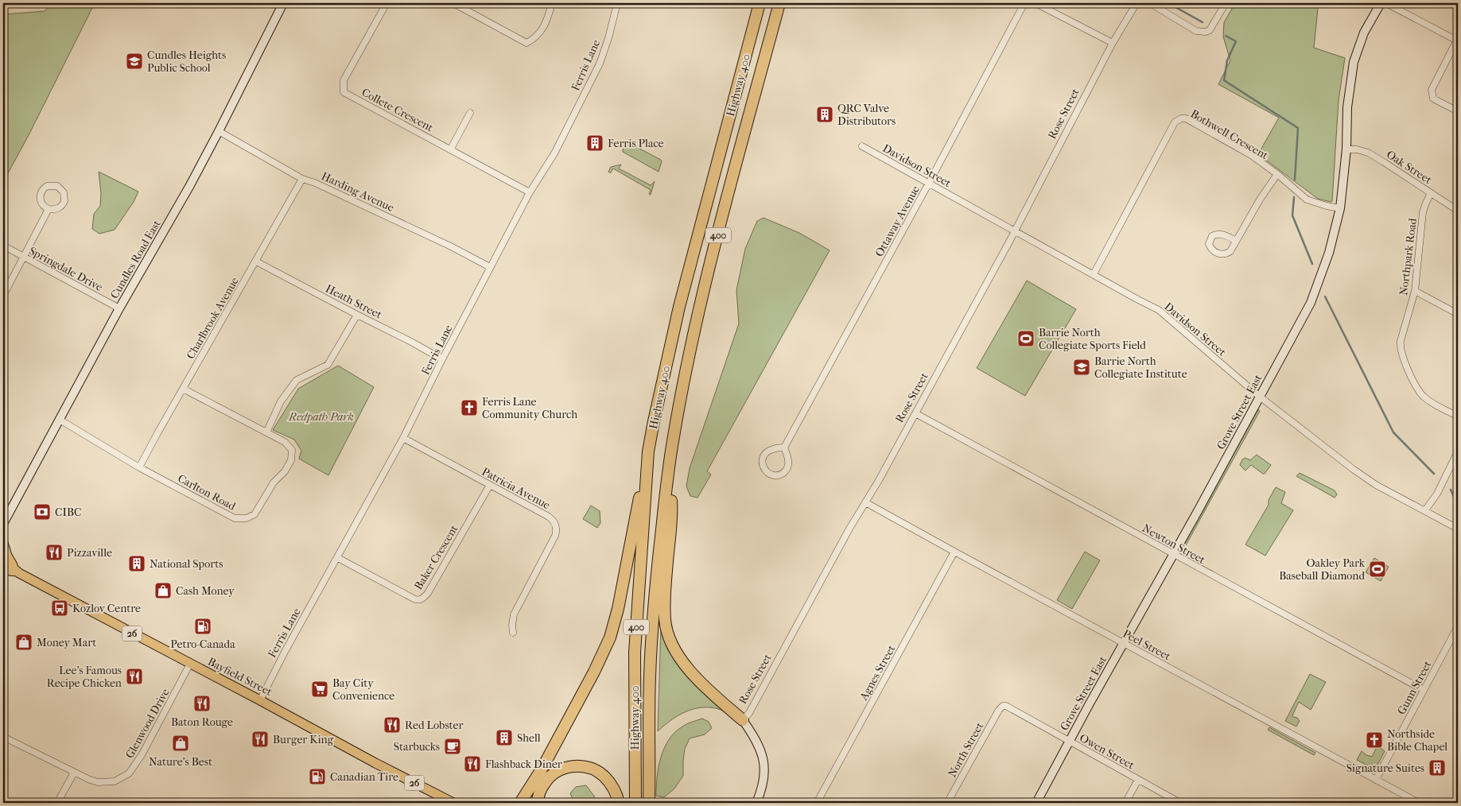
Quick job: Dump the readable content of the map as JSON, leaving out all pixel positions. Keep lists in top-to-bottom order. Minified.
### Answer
{"streets":{"highway":["Highway 400","400"],"main road":["26","Bayfield Street"],"street":["Ferris Lane","Collete Crescent","Rose Street","Bothwell Crescent","Davidson Street","Oak Street","Harding Avenue","Ottaway Avenue","Northpark Road","Cundles Road East","Springdale Drive","Heath Street","Charlbrook Avenue","Grove Street East","Patricia Avenue","Carlton Road","Newton Street","Baker Crescent","Peel Street","Agnes Street","Gunn Street","Glenwood Drive","North Street","Owen Street"]},"crossings":[["Ferris Lane","Collete Crescent"],["Ferris Lane","Harding Avenue"],["Ferris Lane","Heath Street"],["Ferris Lane","Patricia Avenue"],["Ferris Lane","Baker Crescent"],["Ferris Lane","Bayfield Street"],["Rose Street","Davidson Street"],["Rose Street","Newton Street"],["Rose Street","Peel Street"],["Bothwell Crescent","Davidson Street"],["Bothwell Crescent","Grove Street East"],["Davidson Street","Ottaway Avenue"],["Davidson Street","Grove Street East"],["Oak Street","Northpark Road"],["Oak Street","Grove Street East"],["Harding Avenue","Cundles Road East"],["Harding Avenue","Charlbrook Avenue"],["Cundles Road East","Springdale Drive"],["Cundles Road East","Carlton Road"],["Heath Street","Charlbrook Avenue"],["Charlbrook Avenue","Carlton Road"],["Grove Street East","Newton Street"],["Grove Street East","Peel Street"],["Grove Street East","Owen Street"],["Patricia Avenue","Baker Crescent"],["Newton Street","Gunn Street"],["Peel Street","Agnes Street"],["Peel Street","Gunn Street"],["Bayfield Street","Glenwood Drive"],["North Street","Owen Street"]],"parks":["Redpath Park"],"places":{"school or university":["Cundles Heights Public School","Barrie North Collegiate Institute"],"building":["QRC Valve Distributors","Ferris Place","National Sports","Shell","Signature Suites"],"sports":["Barrie North Collegiate Sports Field","Oakley Park Baseball Diamond"],"church":["Ferris Lane Community Church","Northside Bible Chapel"],"bank":["CIBC"],"restaurant":["Pizzaville","Lee's Famous Recipe Chicken","Baton Rouge","Red Lobster","Burger King","Flashback Diner"],"shop":["Cash Money","Money Mart","Nature's Best"],"bus stop":["Kozlov Centre"],"fuel station":["Petro-Canada","Canadian Tire"],"supermarket":["Bay City Convenience"],"cafe":["Starbucks"]}}
